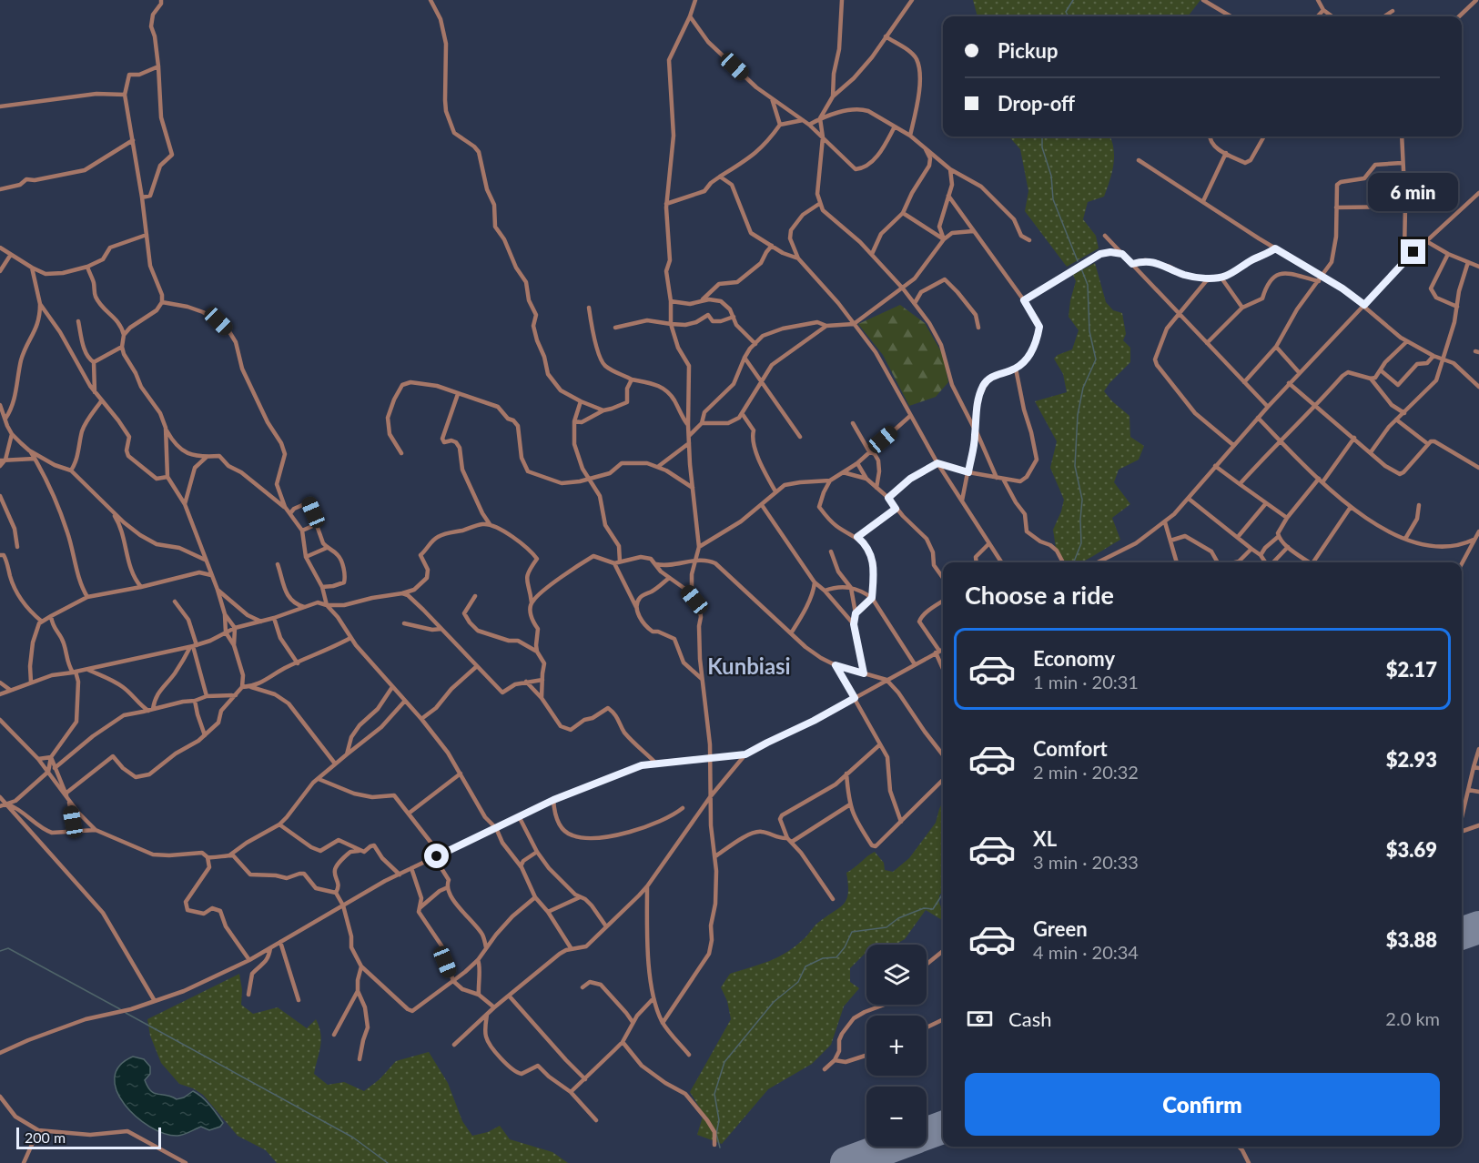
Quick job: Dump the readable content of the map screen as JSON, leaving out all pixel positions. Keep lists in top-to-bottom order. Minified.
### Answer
{"districts":["Kunbiasi"],"scale_bar":"200 m","page":{"banner":["Pickup","Drop-off"],"bubble":"6 min","heading":"Choose a ride","list":[{"name":"Economy","note":"1 min · 20:31","value":"$2.17"},{"name":"Comfort","note":"2 min · 20:32","value":"$2.93"},{"name":"XL","note":"3 min · 20:33","value":"$3.69"},{"name":"Green","note":"4 min · 20:34","value":"$3.88"}],"map_buttons":["+","−"],"pay":["Cash","2.0 km"],"buttons":"Confirm","scale":"200 m"}}
